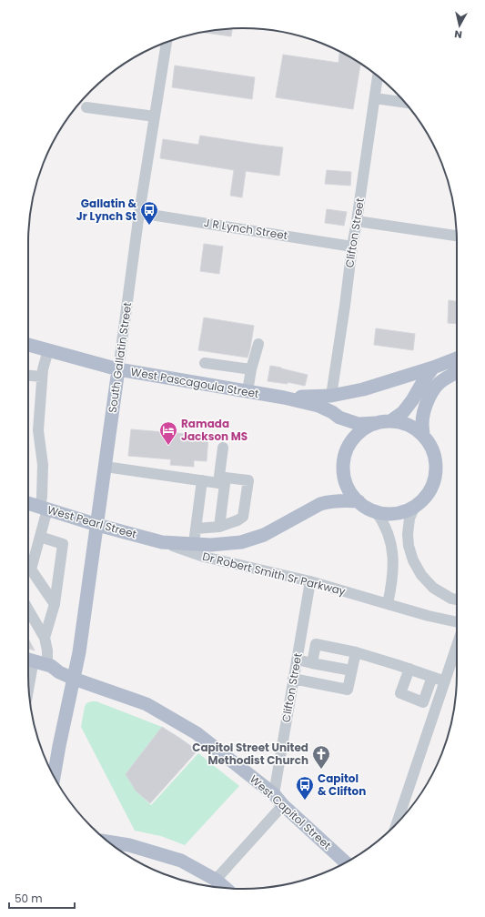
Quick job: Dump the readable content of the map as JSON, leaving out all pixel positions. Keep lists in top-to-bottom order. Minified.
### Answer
{"streets":{"main road":["South Gallatin Street","West Pascagoula Street","West Pearl Street","West Capitol Street"],"street":["J R Lynch Street","Clifton Street","Dr Robert Smith Sr Parkway"]},"crossings":[["J R Lynch Street","Clifton Street"],["J R Lynch Street","South Gallatin Street"],["Clifton Street","West Pascagoula Street"],["Clifton Street","Dr Robert Smith Sr Parkway"],["Clifton Street","West Capitol Street"],["South Gallatin Street","West Pascagoula Street"],["South Gallatin Street","West Pearl Street"],["South Gallatin Street","West Capitol Street"],["West Pascagoula Street","West Pearl Street"],["West Pearl Street","Dr Robert Smith Sr Parkway"]],"places":{"bus stop":["Gallatin & Jr Lynch St","Capitol & Clifton"],"hotel":["Ramada Jackson MS"],"church":["Capitol Street United Methodist Church"]},"scale_bar":"50 m","north":"bottom"}
